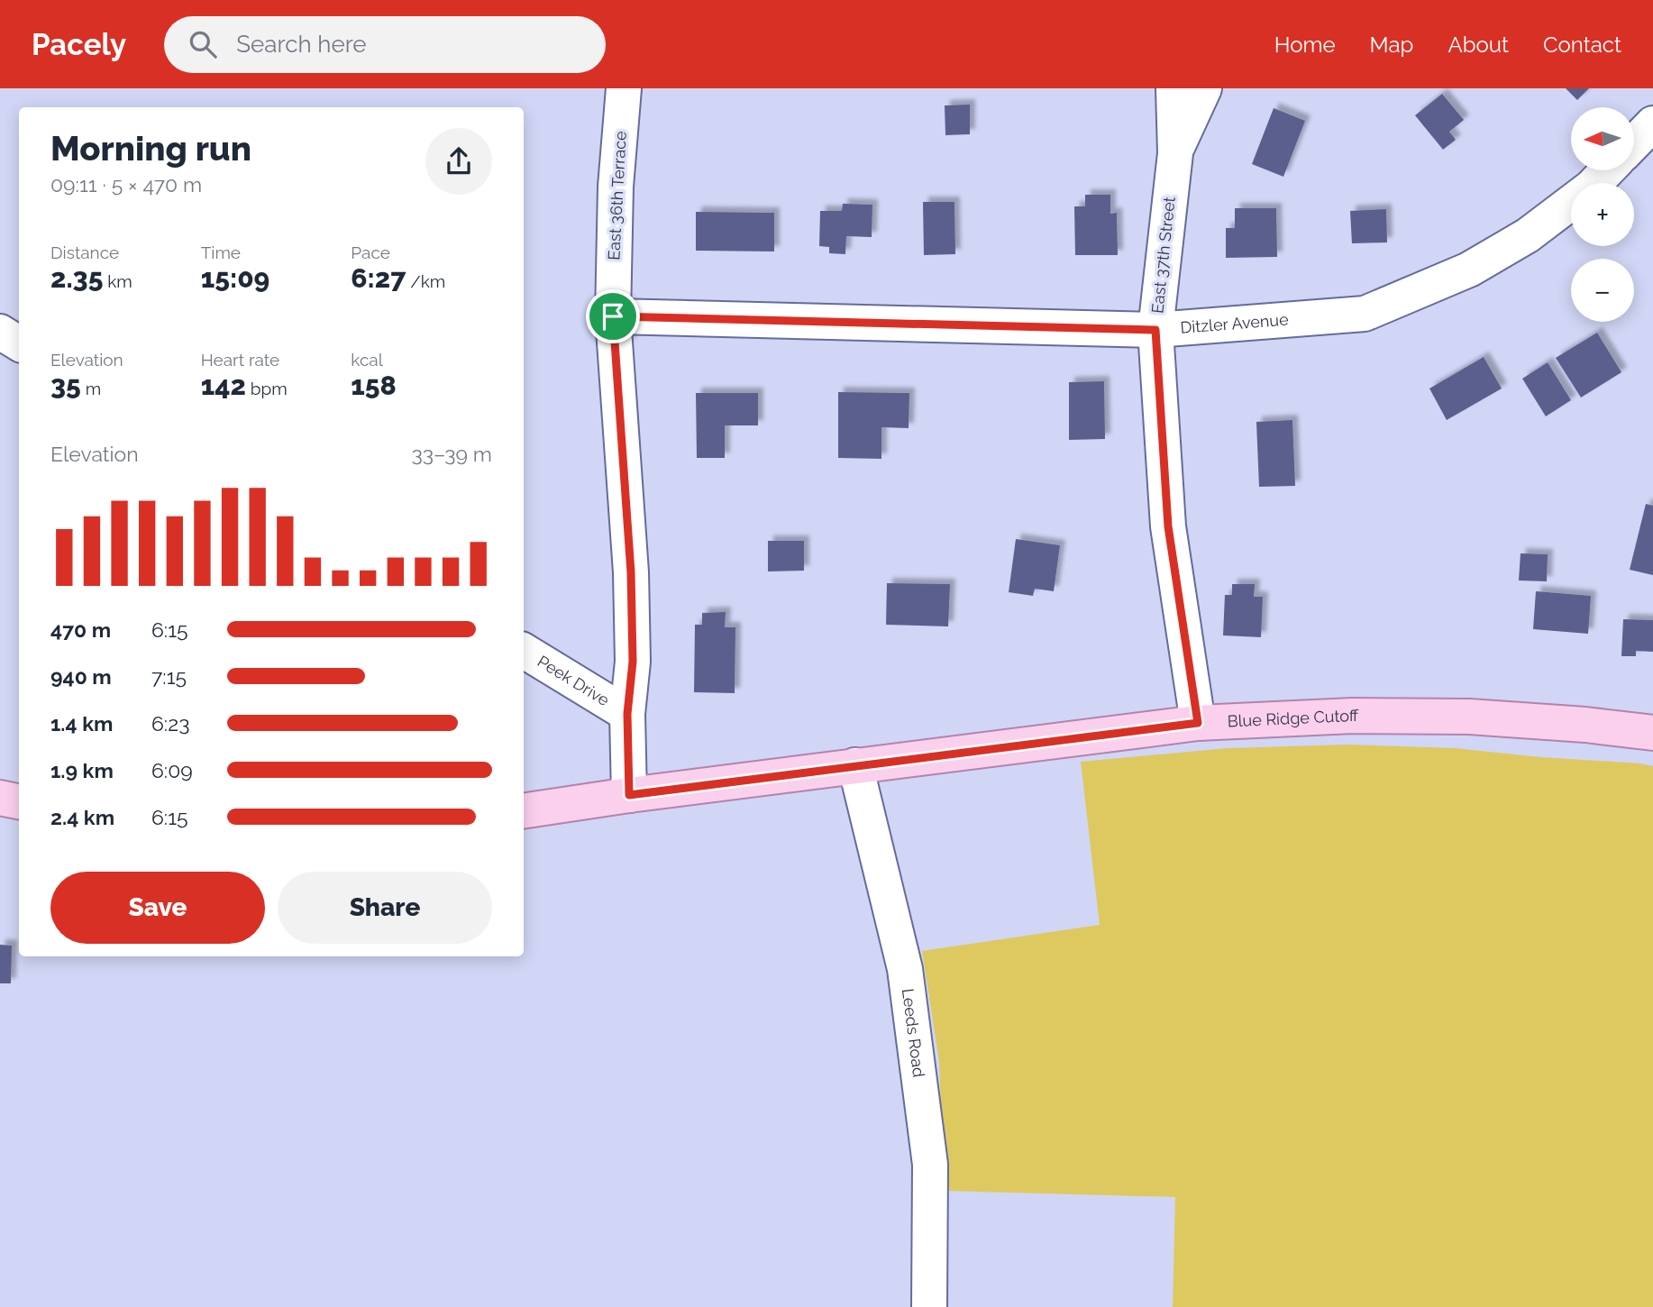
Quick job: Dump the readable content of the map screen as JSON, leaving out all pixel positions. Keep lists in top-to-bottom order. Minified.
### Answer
{"streets":{"main road":["Blue Ridge Cutoff"],"street":["East 36th Terrace","East 37th Street","Ditzler Avenue","Peek Drive","Leeds Road"]},"crossings":[["East 36th Terrace","Ditzler Avenue"],["East 36th Terrace","Peek Drive"],["East 36th Terrace","Blue Ridge Cutoff"],["East 37th Street","Ditzler Avenue"],["East 37th Street","Blue Ridge Cutoff"],["Blue Ridge Cutoff","Leeds Road"]],"north":"left","page":{"header":"Pacely","search":"Search here","nav":["Home","Map","About","Contact"],"map_buttons":["+","−"],"heading":["Morning run","09:11 · 5 × 470 m"],"stats":[["Distance","2.35 km"],["Time","15:09"],["Pace","6:27 /km"],["Elevation","35 m"],["Heart rate","142 bpm"],["kcal","158"]],"chart":["Elevation","33–39 m"],"list":[{"name":"470 m","note":"6:15"},{"name":"940 m","note":"7:15"},{"name":"1.4 km","note":"6:23"},{"name":"1.9 km","note":"6:09"},{"name":"2.4 km","note":"6:15"}],"buttons":["Save","Share"]}}
